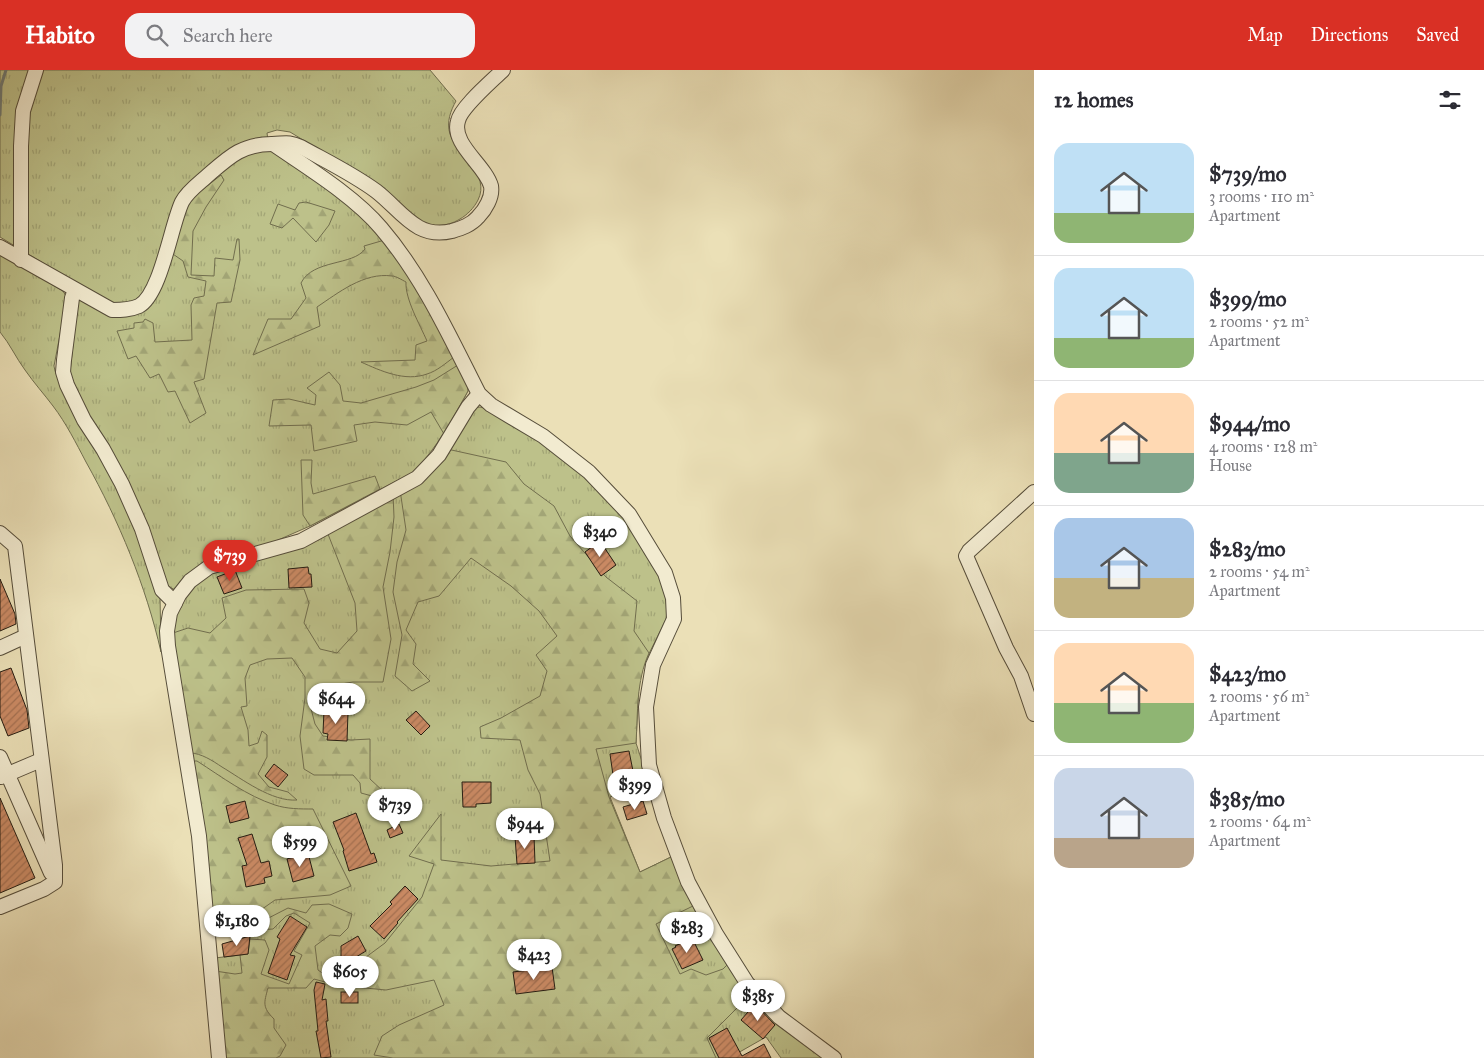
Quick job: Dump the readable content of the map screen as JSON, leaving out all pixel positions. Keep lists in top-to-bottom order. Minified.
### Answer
{"page":{"header":"Habito","search":"Search here","nav":["Map","Directions","Saved"],"heading":"12 homes","list":[{"name":"$739/mo","note":"3 rooms · 110 m² · Apartment"},{"name":"$399/mo","note":"2 rooms · 52 m² · Apartment"},{"name":"$944/mo","note":"4 rooms · 128 m² · House"},{"name":"$283/mo","note":"2 rooms · 54 m² · Apartment"},{"name":"$423/mo","note":"2 rooms · 56 m² · Apartment"},{"name":"$385/mo","note":"2 rooms · 64 m² · Apartment"}],"price":["$340","$739","$644","$399","$739","$944","$599","$1,180","$283","$423","$605","$385"]}}
